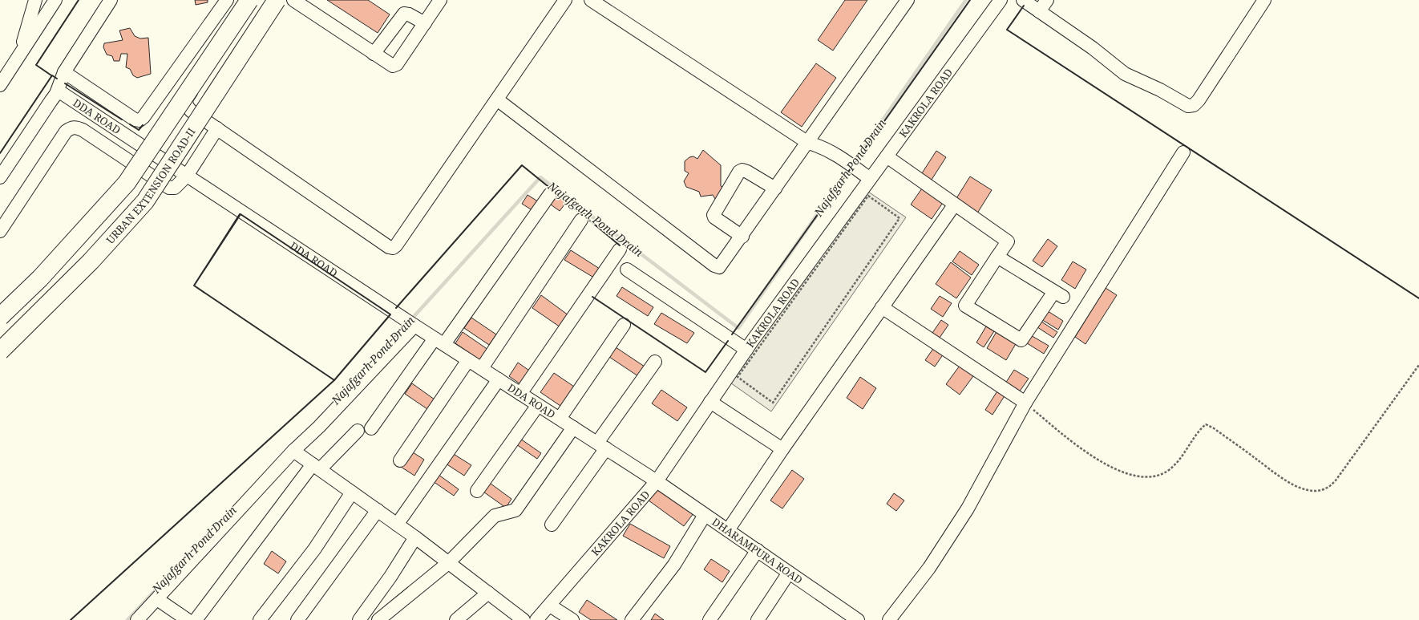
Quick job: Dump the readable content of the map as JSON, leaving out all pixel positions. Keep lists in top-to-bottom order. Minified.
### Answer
{"streets":{"highway":["URBAN EXTENSION ROAD-II"],"street":["KAKROLA ROAD","DDA ROAD","DHARAMPURA ROAD"]},"crossings":[["KAKROLA ROAD","DDA ROAD"],["KAKROLA ROAD","DHARAMPURA ROAD"],["DDA ROAD","DHARAMPURA ROAD"]],"water":["Najafgarh Pond Drain"]}
